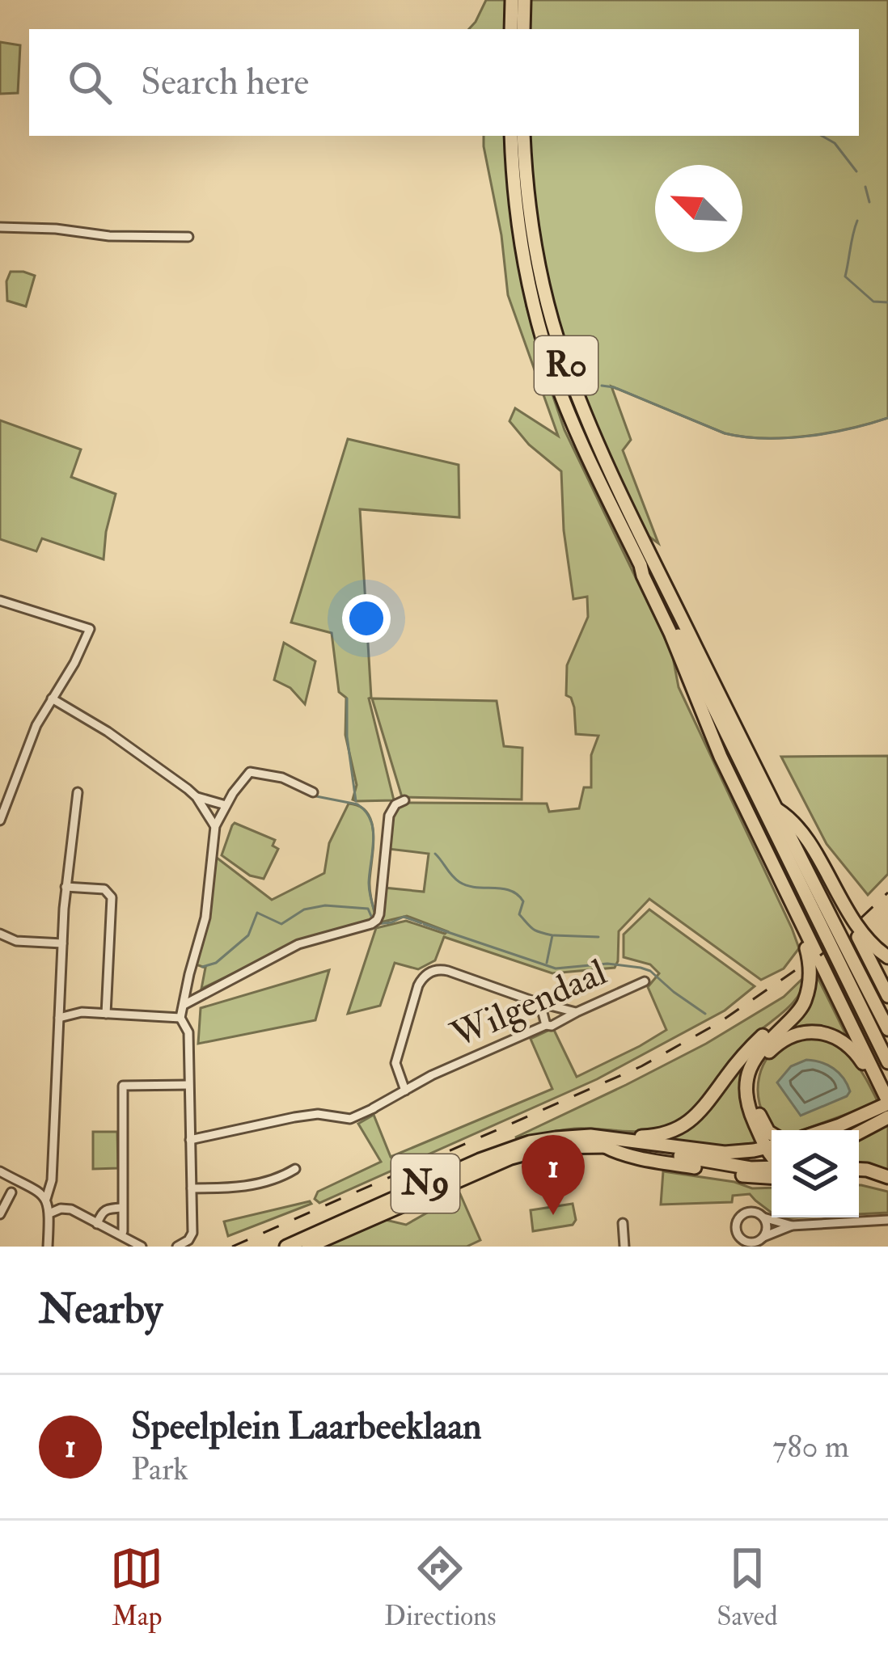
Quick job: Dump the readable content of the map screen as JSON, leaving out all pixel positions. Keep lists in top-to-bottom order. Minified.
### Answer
{"streets":{"highway":["R0","N9"],"street":["Wilgendaal"]},"north":"top left","page":{"search":"Search here","pins":"1","heading":"Nearby","list":[{"mark":"1","name":"Speelplein Laarbeeklaan","note":"Park","value":"780 m"}],"nav":["Map","Directions","Saved"]}}
